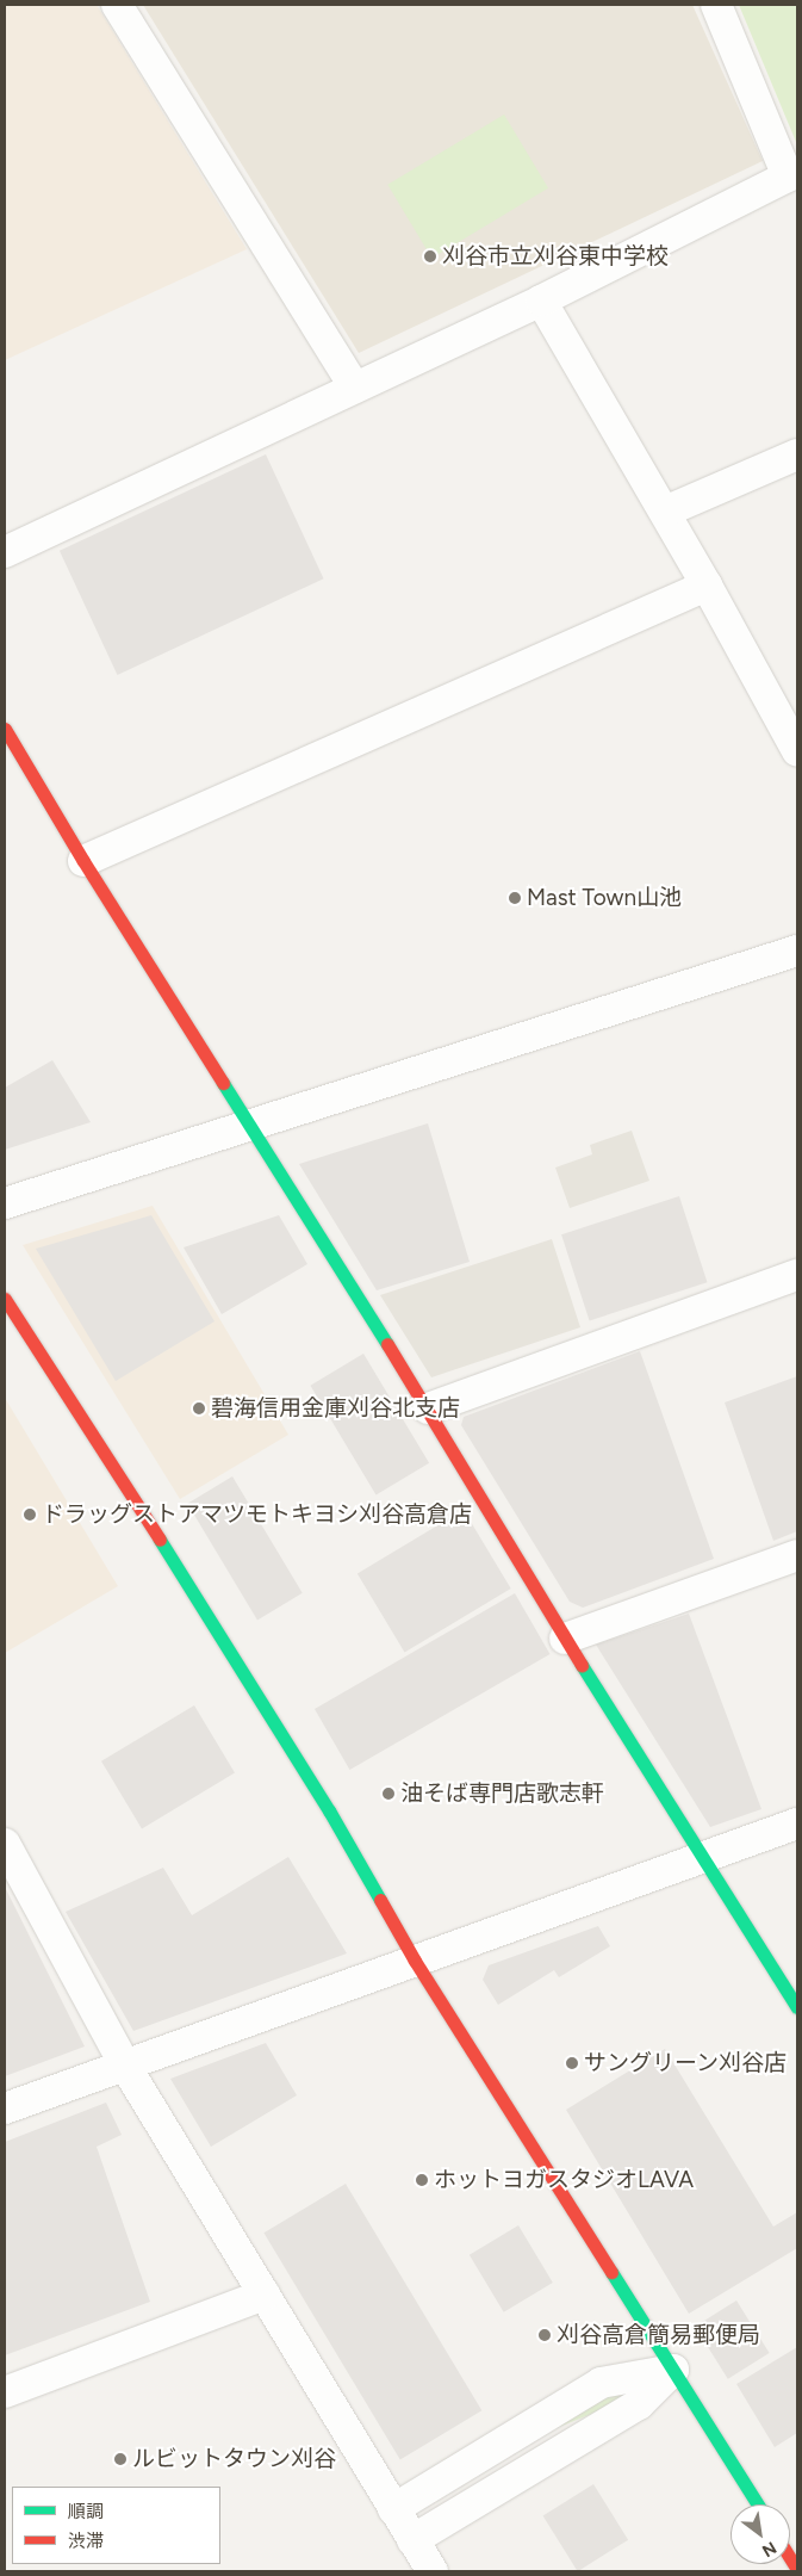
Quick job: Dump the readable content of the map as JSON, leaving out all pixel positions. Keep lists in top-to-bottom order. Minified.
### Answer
{"places":["刈谷市立刈谷東中学校","Mast Town山池","碧海信用金庫刈谷北支店","ドラッグストアマツモトキヨシ刈谷高倉店","油そば専門店歌志軒","サングリーン刈谷店","ホットヨガスタジオLAVA","刈谷高倉簡易郵便局","ルビットタウン刈谷"],"legend":["順調","渋滞"],"north":"bottom right"}
